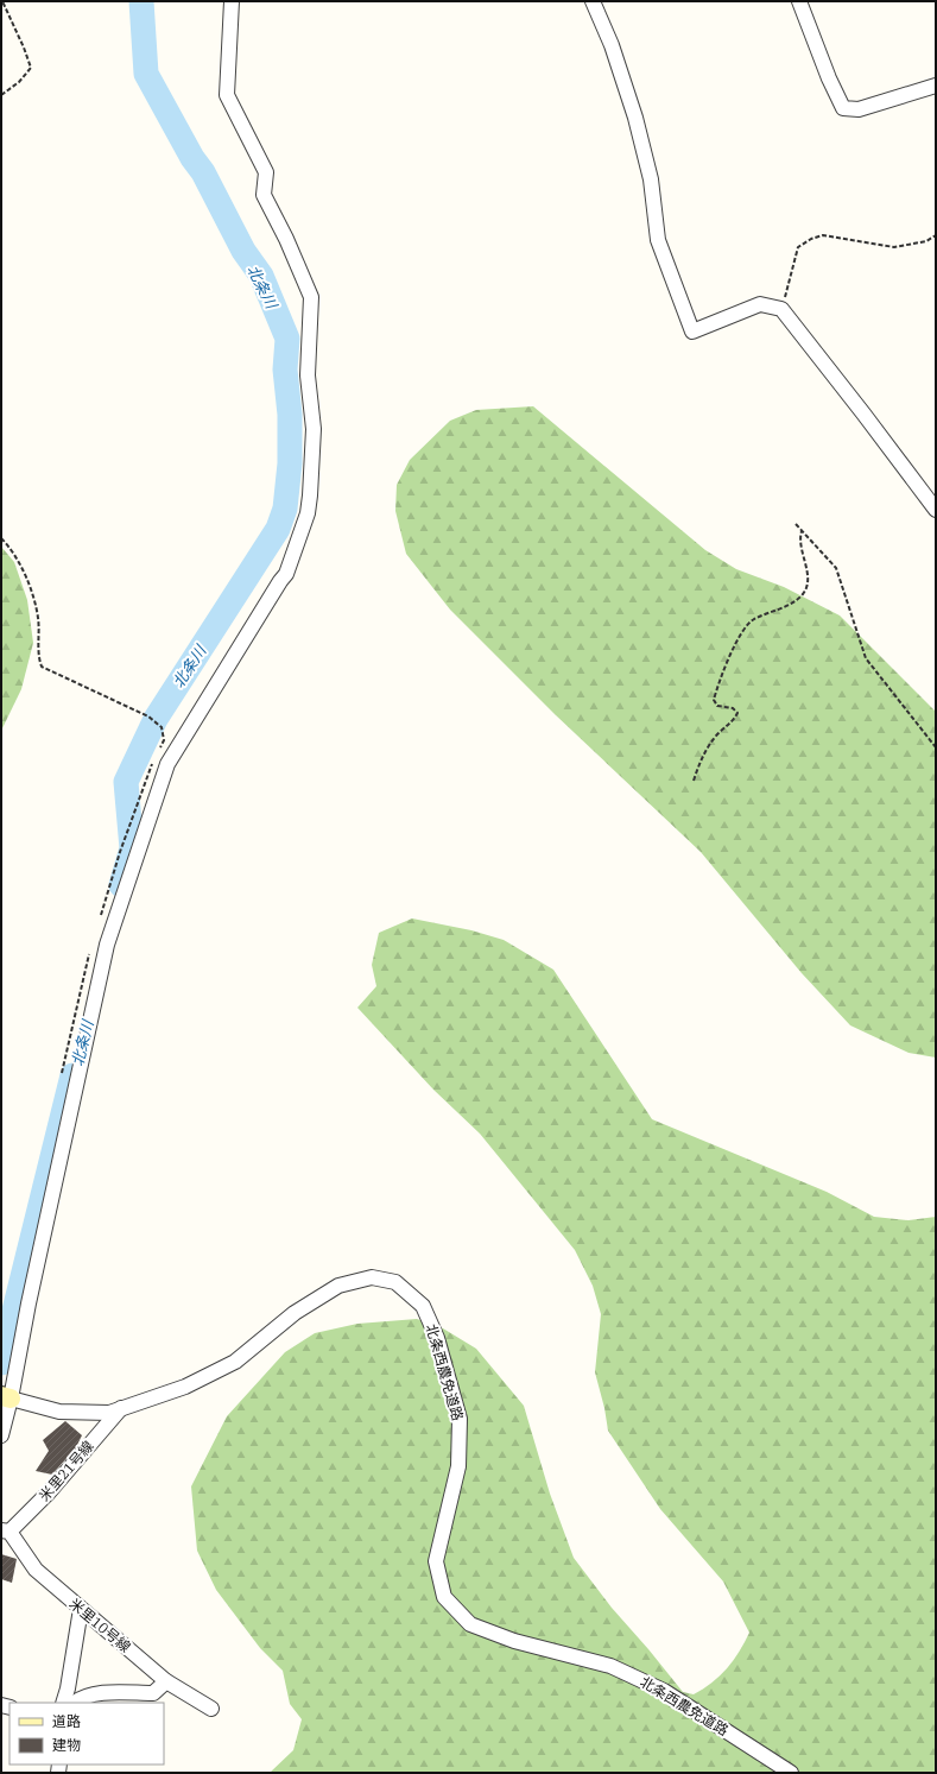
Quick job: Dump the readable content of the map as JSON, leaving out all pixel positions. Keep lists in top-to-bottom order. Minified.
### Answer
{"streets":{"street":["北条西農免道路","米里21号線","米里10号線"]},"crossings":[["北条西農免道路","米里21号線"],["米里21号線","米里10号線"]],"water":["北条川"],"legend":["道路","建物"]}
